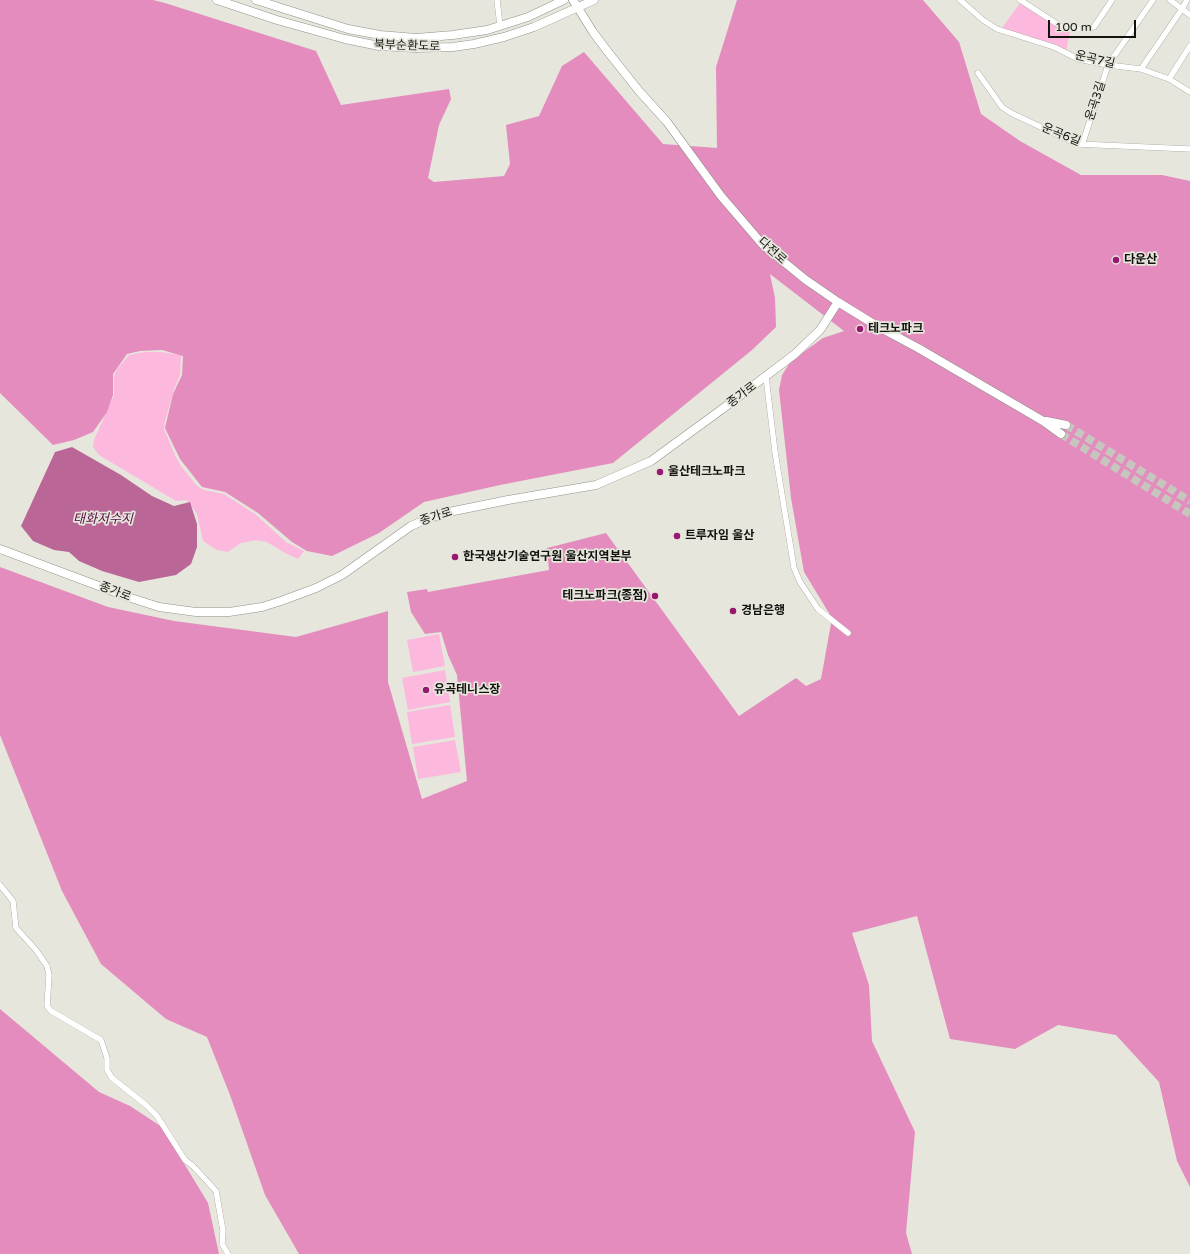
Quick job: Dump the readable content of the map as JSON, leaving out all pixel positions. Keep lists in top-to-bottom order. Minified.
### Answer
{"streets":{"main road":["북부순환도로","다전로","종가로"],"street":["운곡7길","운곡3길","운곡6길"]},"crossings":[["북부순환도로","다전로"],["운곡7길","운곡3길"],["운곡3길","운곡6길"],["다전로","종가로"]],"water":["태화저수지"],"places":["다운산","테크노파크","울산테크노파크","트루자임 울산","한국생산기술연구원 울산지역본부","테크노파크(종점)","경남은행","유곡테니스장"],"scale_bar":"100 m"}
